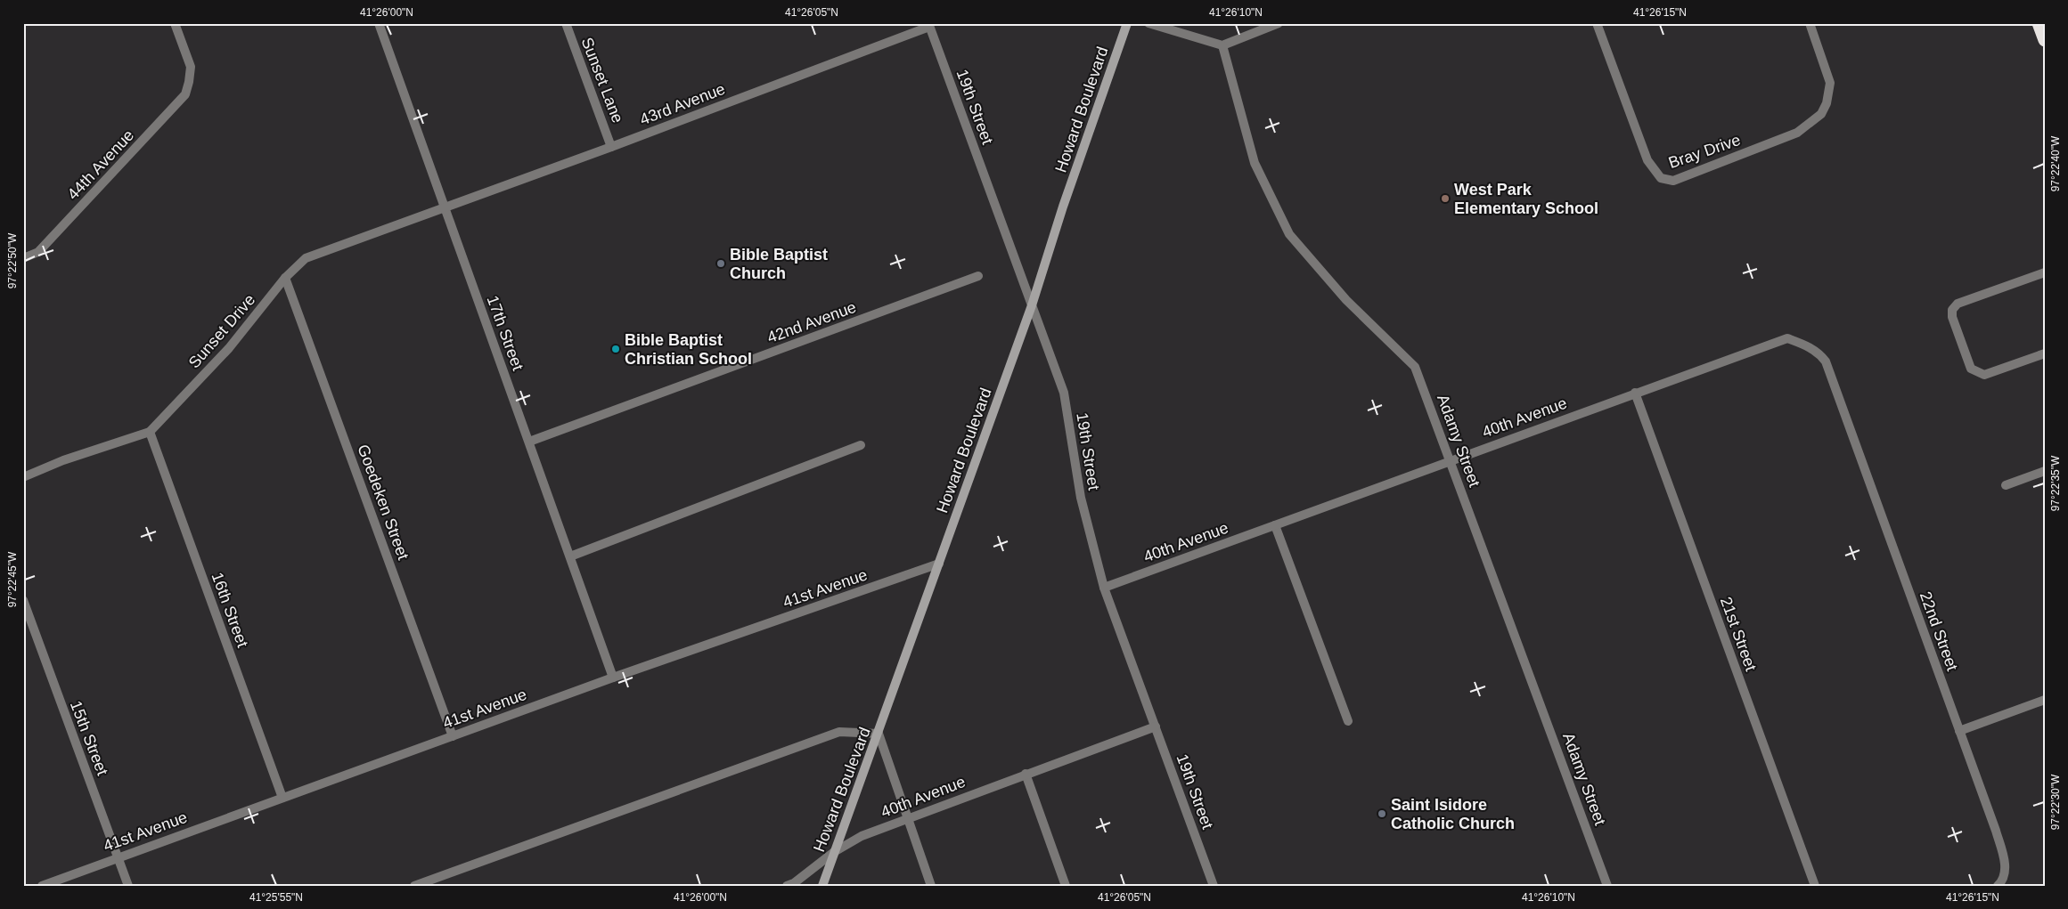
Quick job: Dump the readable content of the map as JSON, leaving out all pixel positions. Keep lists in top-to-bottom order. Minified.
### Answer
{"streets":{"main road":["Howard Boulevard"],"street":["Sunset Lane","43rd Avenue","19th Street","Bray Drive","44th Avenue","42nd Avenue","Sunset Drive","17th Street","40th Avenue","Adamy Street","Goedeken Street","41st Avenue","16th Street","22nd Street","21st Street","15th Street"]},"crossings":[["Sunset Lane","43rd Avenue"],["43rd Avenue","19th Street"],["43rd Avenue","Sunset Drive"],["43rd Avenue","17th Street"],["19th Street","Howard Boulevard"],["19th Street","40th Avenue"],["Howard Boulevard","40th Avenue"],["Howard Boulevard","41st Avenue"],["42nd Avenue","17th Street"],["Sunset Drive","17th Street"],["Sunset Drive","Goedeken Street"],["Sunset Drive","16th Street"],["17th Street","41st Avenue"],["40th Avenue","Adamy Street"],["40th Avenue","22nd Street"],["40th Avenue","21st Street"],["Goedeken Street","41st Avenue"],["41st Avenue","16th Street"],["41st Avenue","15th Street"]],"places":["West Park Elementary School","Bible Baptist Church","Bible Baptist Christian School","Saint Isidore Catholic Church"],"coordinates":["41°26'00\"N","41°26'05\"N","41°26'10\"N","41°26'15\"N","97°22'40\"W","97°22'50\"W","97°22'35\"W","97°22'45\"W","97°22'30\"W","41°25'55\"N"]}
